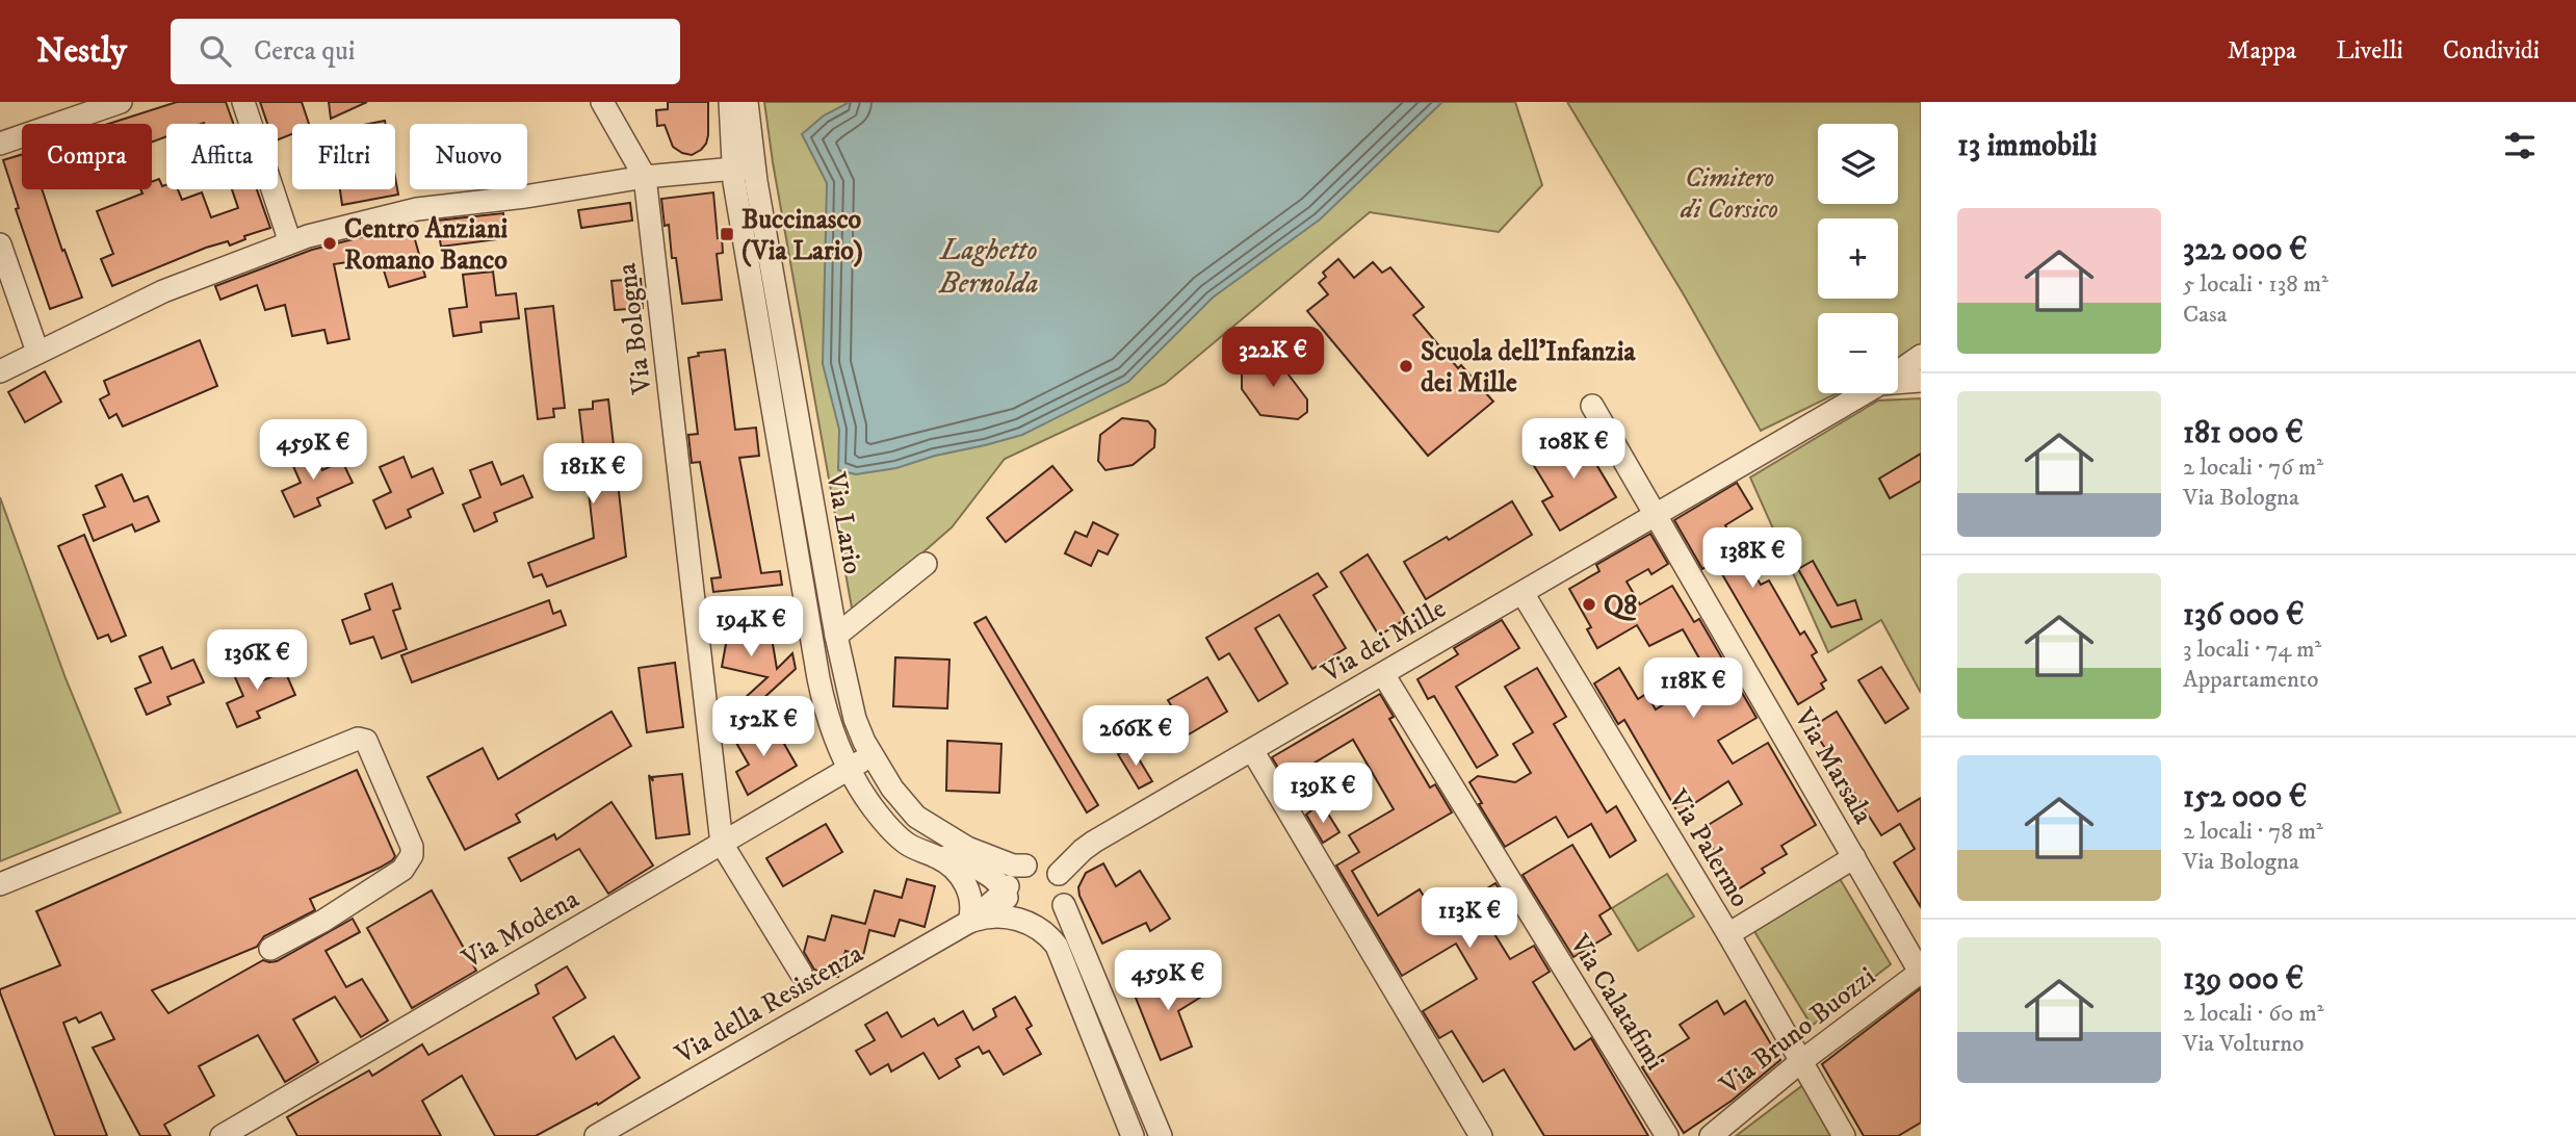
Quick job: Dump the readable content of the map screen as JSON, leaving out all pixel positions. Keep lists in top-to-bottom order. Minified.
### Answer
{"streets":{"street":["Via Bologna","Via Lario","Via dei Mille","Via Marsala","Via Palermo","Via Modena","Via Calatafimi","Via della Resistenza","Via Bruno Buozzi"]},"crossings":[["Via Bologna","Via Modena"],["Via Lario","Via dei Mille"],["Via Lario","Via Modena"],["Via Lario","Via della Resistenza"],["Via dei Mille","Via Marsala"],["Via dei Mille","Via Palermo"],["Via dei Mille","Via Calatafimi"],["Via dei Mille","Via della Resistenza"],["Via Marsala","Via Palermo"],["Via Marsala","Via Bruno Buozzi"],["Via Palermo","Via Bruno Buozzi"]],"water":["Laghetto Bernolda"],"parks":["Cimitero di Corsico"],"places":{"transit":["Buccinasco (Via Lario)"],"other":["Centro Anziani Romano Banco","Scuola dell'Infanzia dei Mille","Q8"]},"page":{"header":"Nestly","search":"Cerca qui","nav":["Mappa","Livelli","Condividi"],"heading":"13 immobili","map_buttons":["+","−"],"chip":["Compra","Affitta","Filtri","Nuovo"],"list":[{"name":"322 000 €","note":"5 locali · 138 m² · Casa"},{"name":"181 000 €","note":"2 locali · 76 m² · Via Bologna"},{"name":"136 000 €","note":"3 locali · 74 m² · Appartamento"},{"name":"152 000 €","note":"2 locali · 78 m² · Via Bologna"},{"name":"139 000 €","note":"2 locali · 60 m² · Via Volturno"}],"price":["322K €","108K €","459K €","181K €","138K €","194K €","136K €","118K €","152K €","266K €","139K €","113K €","459K €"]}}
